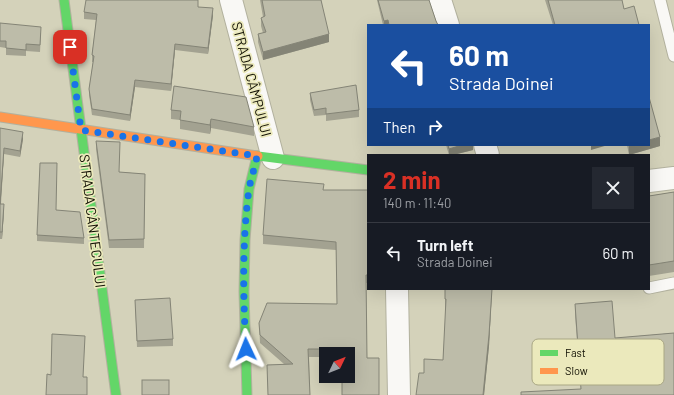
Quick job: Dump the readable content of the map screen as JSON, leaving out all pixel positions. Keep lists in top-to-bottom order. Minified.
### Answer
{"streets":{"street":["STRADA CÂMPULUI","STRADA CÂNTECULUI"]},"legend":["Fast","Slow"],"north":"top right","page":{"turn":["60 m","Strada Doinei"],"then":"Then","heading":["2 min","140 m · 11:40"],"list":[{"name":"Turn left","note":"Strada Doinei","value":"60 m"}]}}
